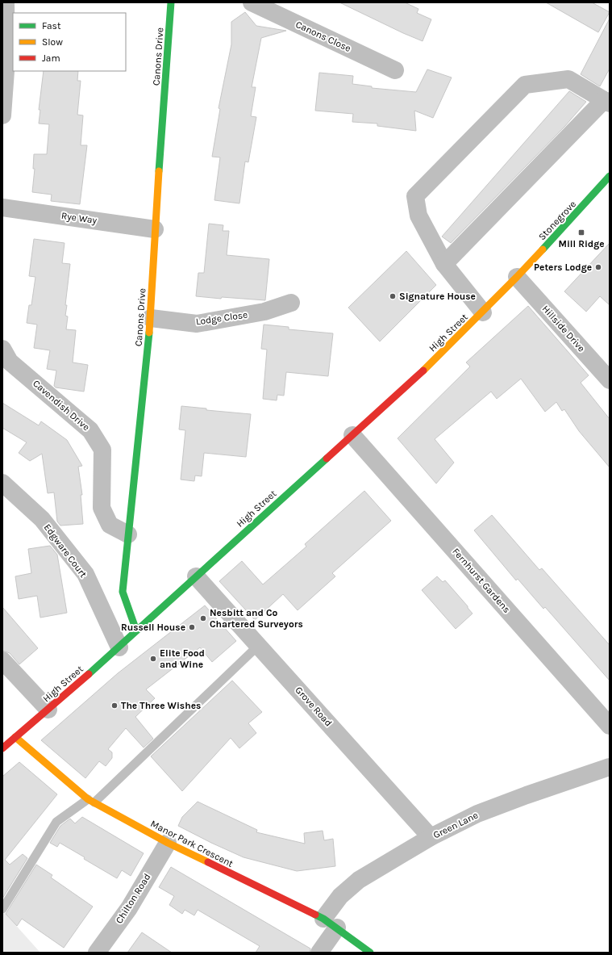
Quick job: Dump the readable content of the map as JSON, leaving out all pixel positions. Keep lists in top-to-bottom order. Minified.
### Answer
{"streets":{"street":["Canons Close","Canons Drive","Rye Way","Stonegrove","Lodge Close","Hillside Drive","High Street","Cavendish Drive","Edgware Court","Fernhurst Gardens","Grove Road","Green Lane","Manor Park Crescent","Chilton Road"]},"crossings":[["Canons Drive","Rye Way"],["Canons Drive","Lodge Close"],["Canons Drive","High Street"],["Canons Drive","Cavendish Drive"],["Stonegrove","Hillside Drive"],["Stonegrove","High Street"],["Hillside Drive","High Street"],["High Street","Edgware Court"],["High Street","Fernhurst Gardens"],["High Street","Grove Road"],["High Street","Manor Park Crescent"],["Grove Road","Green Lane"],["Green Lane","Manor Park Crescent"],["Manor Park Crescent","Chilton Road"]],"places":{"transit":["Mill Ridge"],"other":["Peters Lodge","Signature House","Nesbitt and Co Chartered Surveyors","Russell House","Elite Food and Wine","The Three Wishes"]},"legend":["Fast","Slow","Jam"]}
